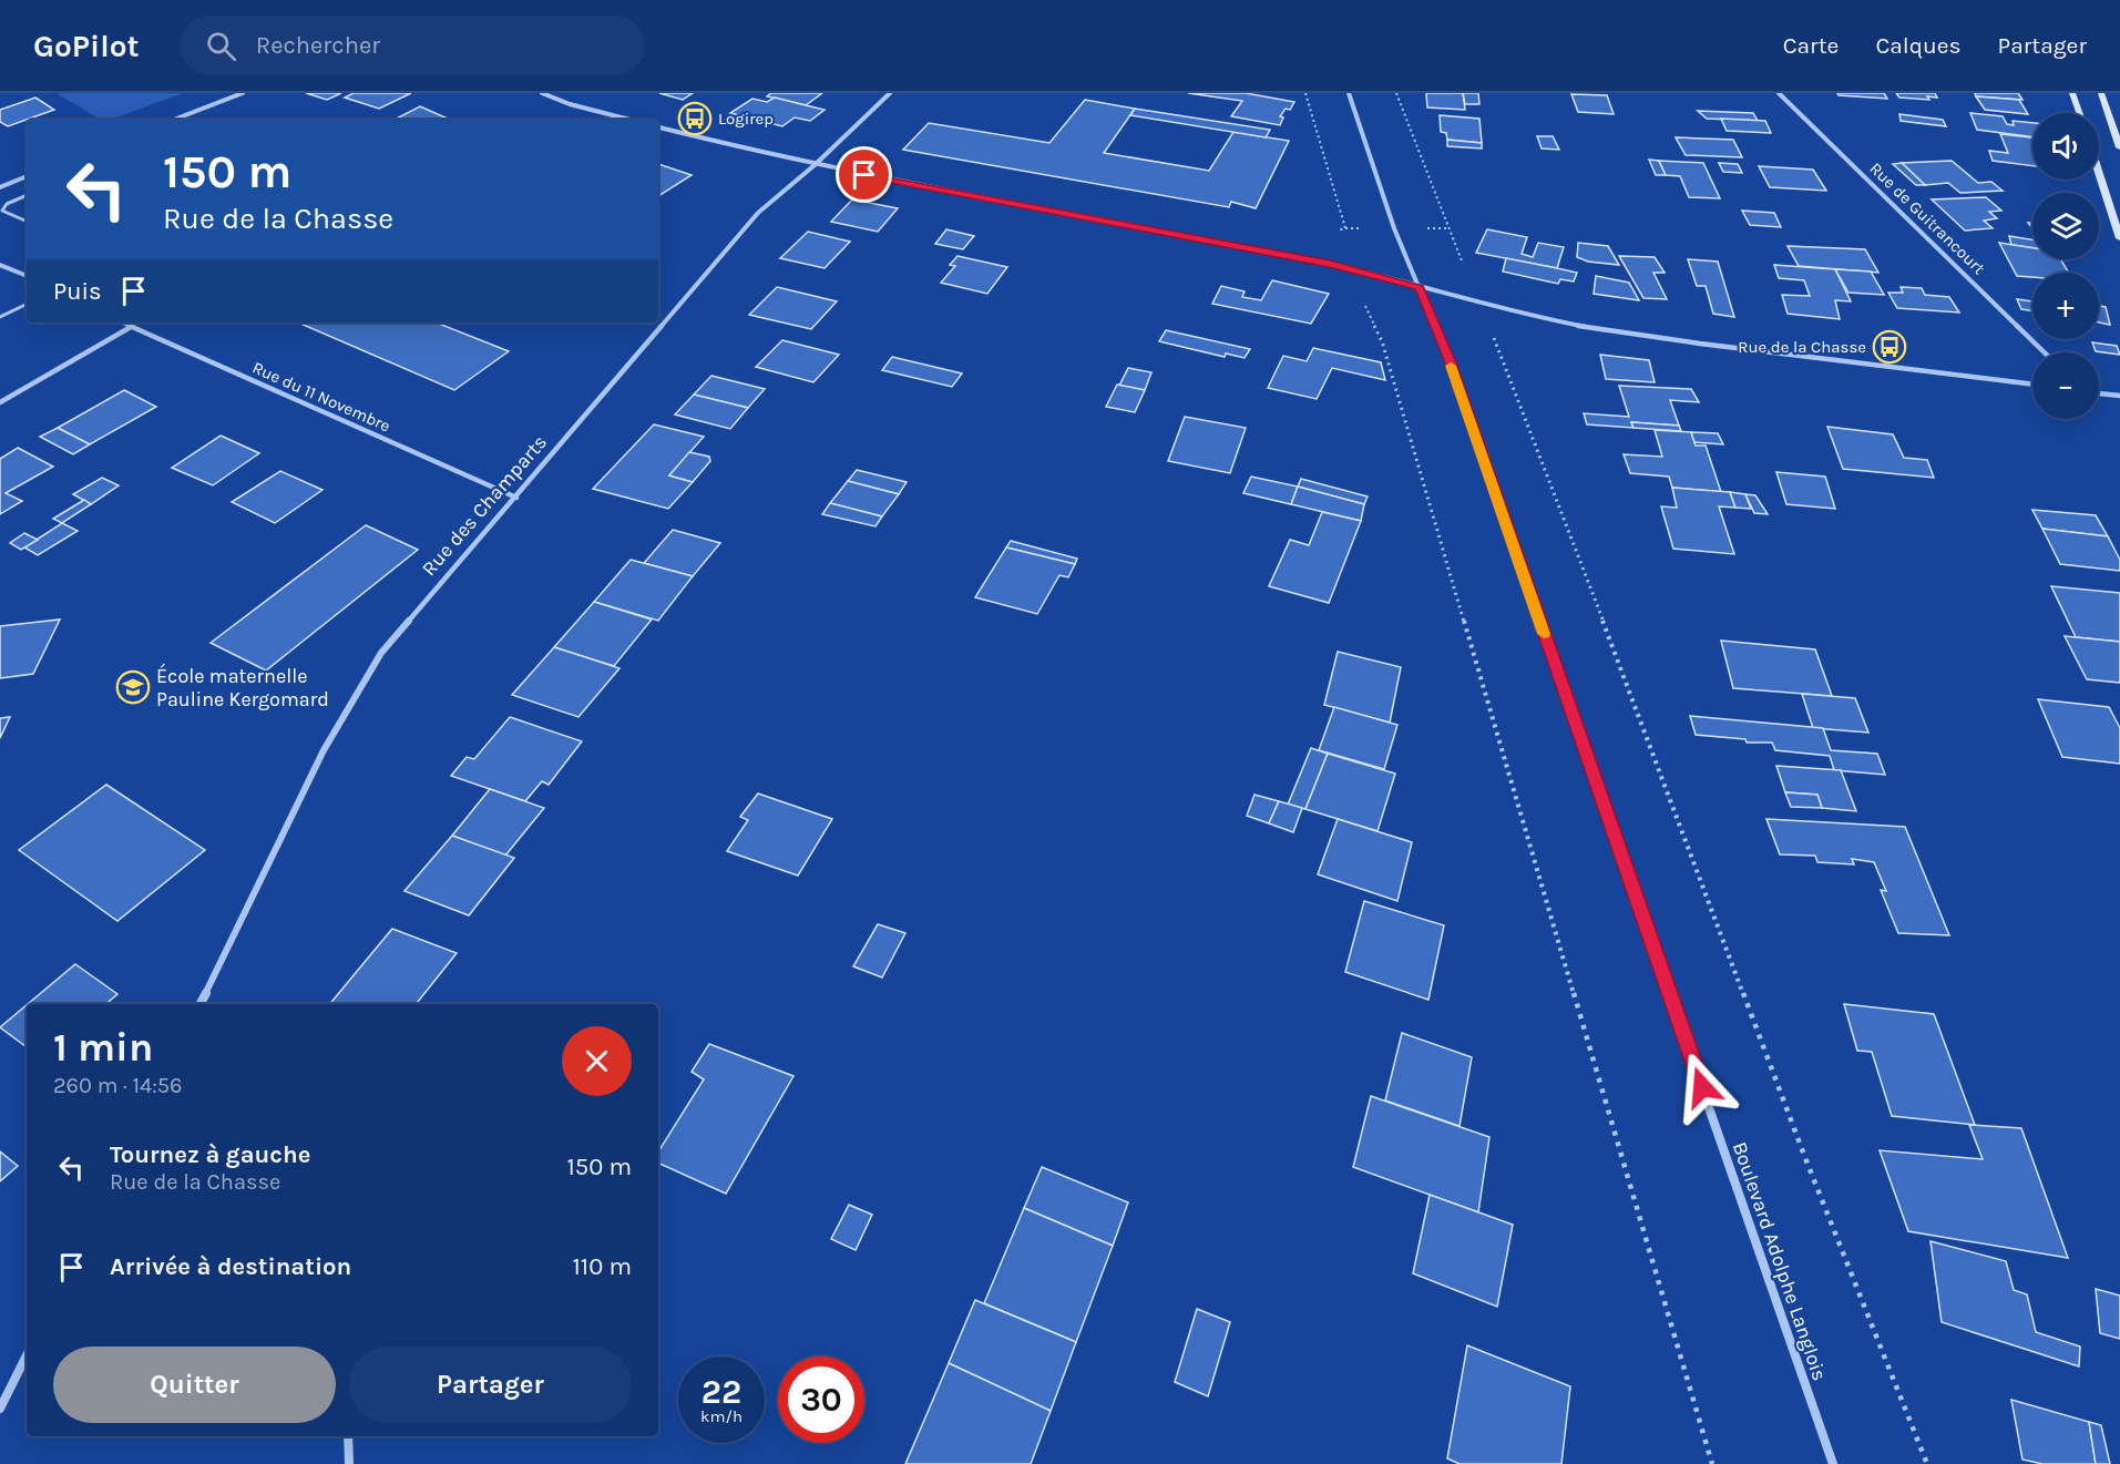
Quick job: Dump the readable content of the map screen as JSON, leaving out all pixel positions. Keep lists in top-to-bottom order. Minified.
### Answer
{"streets":{"street":["Rue de Guitrancourt","Rue du 11 Novembre","Rue des Champarts","Boulevard Adolphe Langlois"]},"crossings":[["Rue du 11 Novembre","Rue des Champarts"]],"places":{"bus stop":["Logirep","Rue de la Chasse"],"school or university":["École maternelle Pauline Kergomard"]},"page":{"header":"GoPilot","search":"Rechercher","nav":["Carte","Calques","Partager"],"map_buttons":["+","−"],"turn":["150 m","Rue de la Chasse"],"then":"Puis","heading":["1 min","260 m · 14:56"],"list":[{"name":"Tournez à gauche","note":"Rue de la Chasse","value":"150 m"},{"name":"Arrivée à destination","value":"110 m"}],"buttons":["Quitter","Partager"],"speed":"22 km/h","limit":"30"}}
